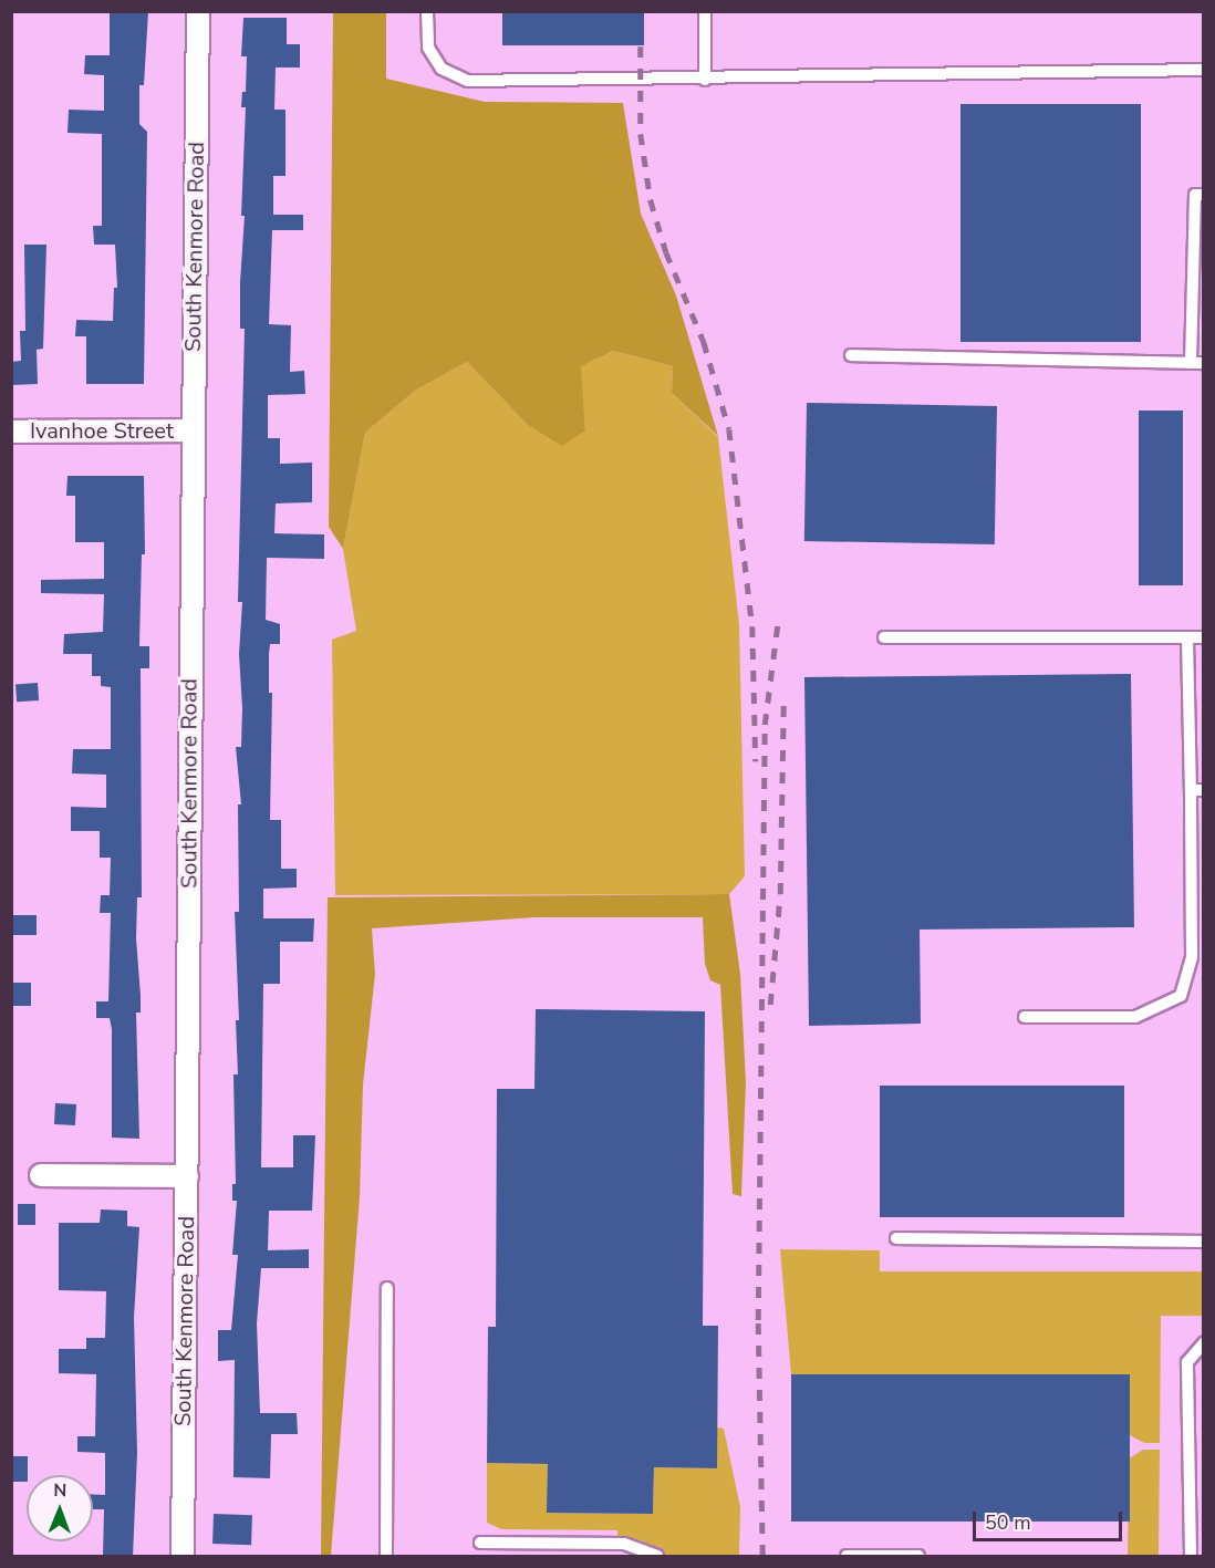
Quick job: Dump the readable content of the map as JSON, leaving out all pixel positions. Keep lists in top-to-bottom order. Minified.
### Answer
{"streets":{"street":["South Kenmore Road","Ivanhoe Street"]},"crossings":[["South Kenmore Road","Ivanhoe Street"]],"scale_bar":"50 m","north":"top"}
